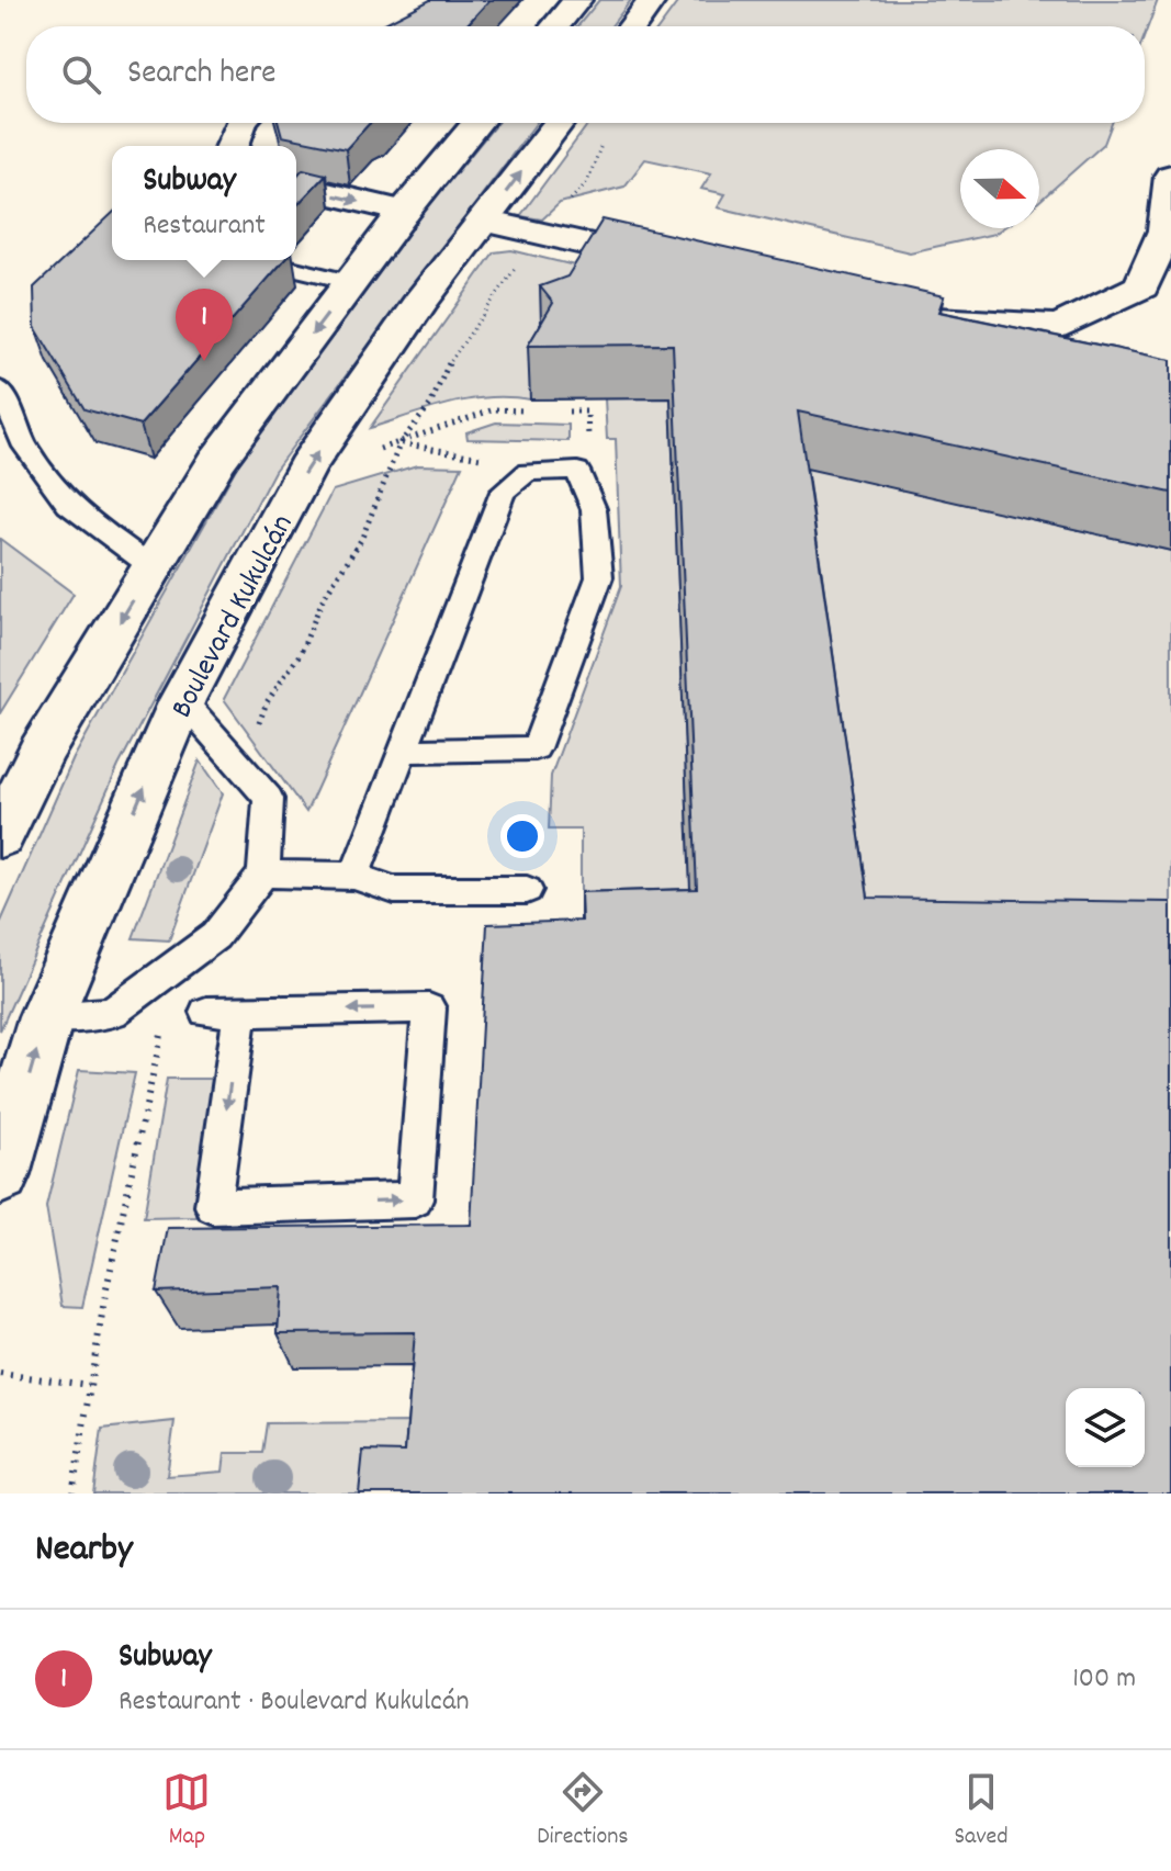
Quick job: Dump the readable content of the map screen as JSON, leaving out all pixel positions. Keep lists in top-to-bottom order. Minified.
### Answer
{"streets":{"main road":["Boulevard Kukulcán"]},"north":"right","page":{"search":"Search here","popup":["Subway","Restaurant"],"pins":"1","heading":"Nearby","list":[{"mark":"1","name":"Subway","note":"Restaurant · Boulevard Kukulcán","value":"100 m"}],"nav":["Map","Directions","Saved"]}}
